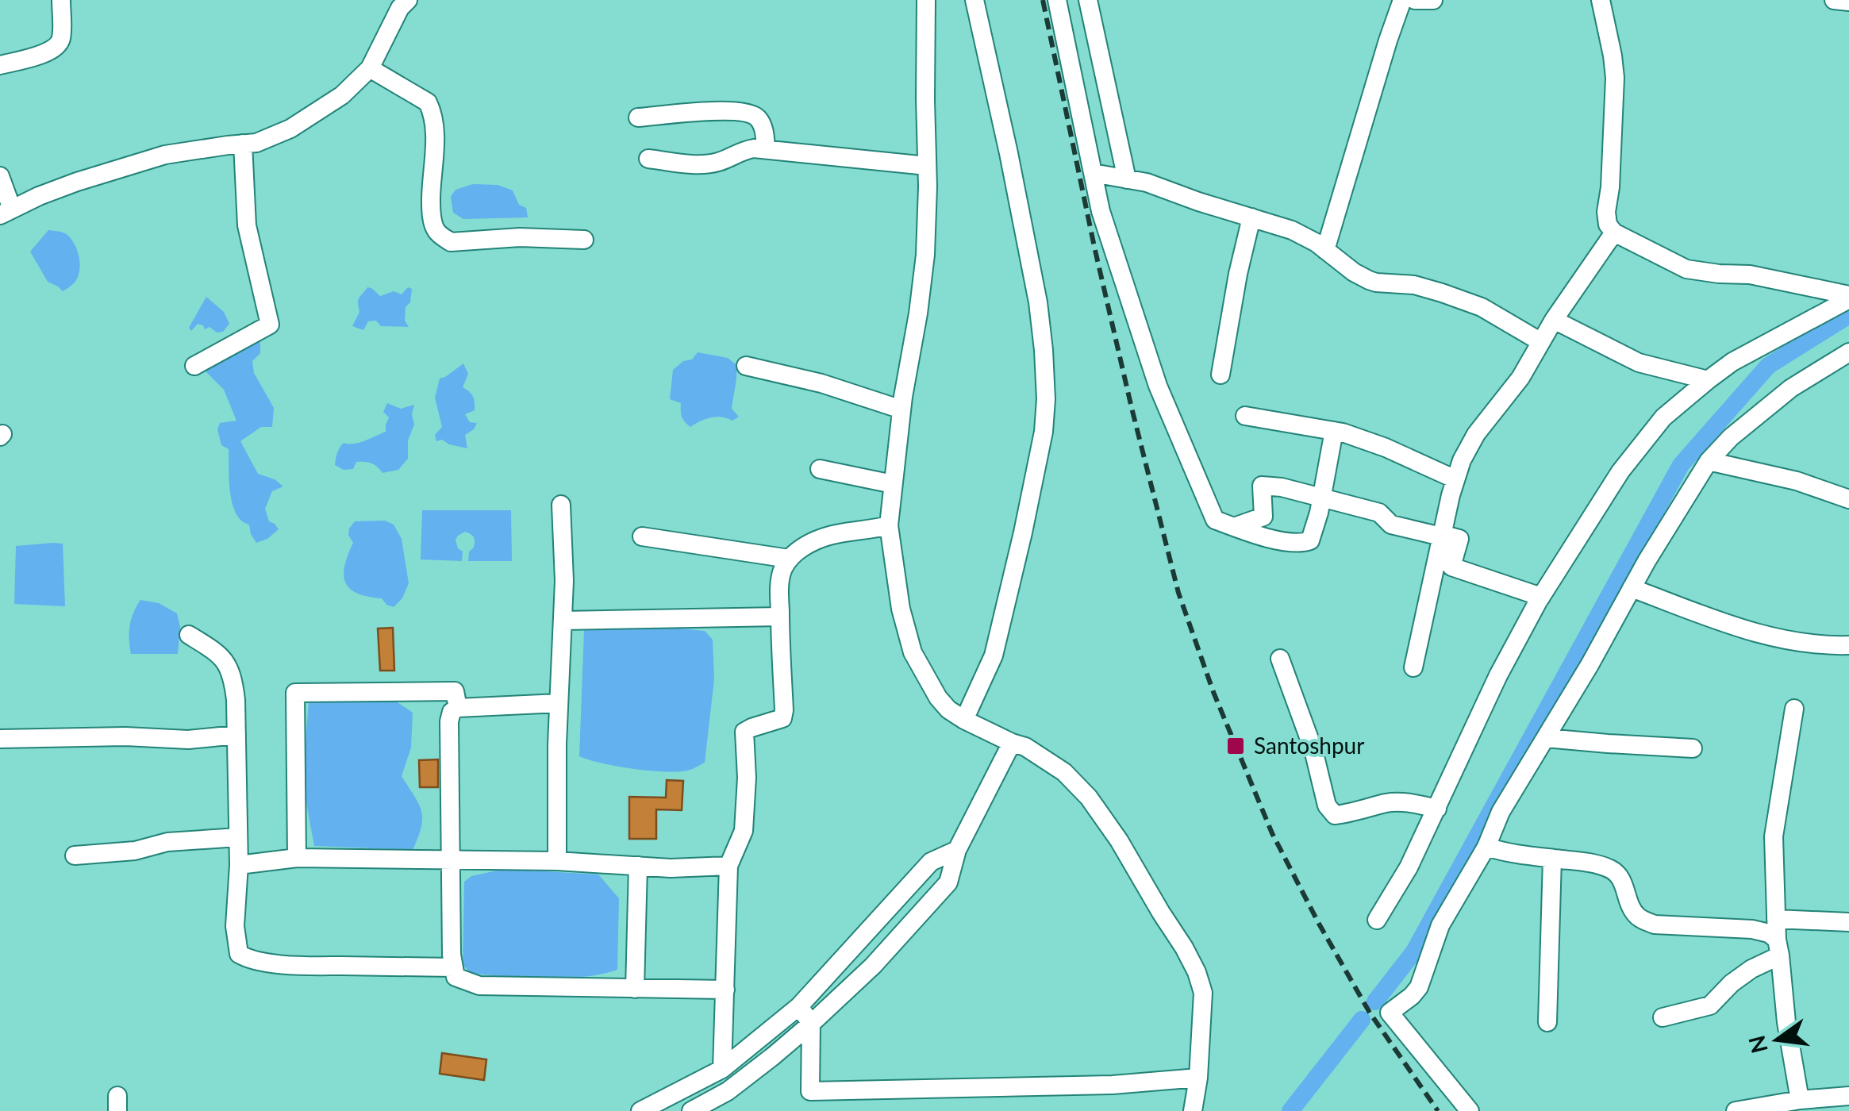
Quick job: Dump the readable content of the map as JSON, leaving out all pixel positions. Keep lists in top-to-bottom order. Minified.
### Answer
{"places":{"transit":["Santoshpur"]},"north":"left"}
